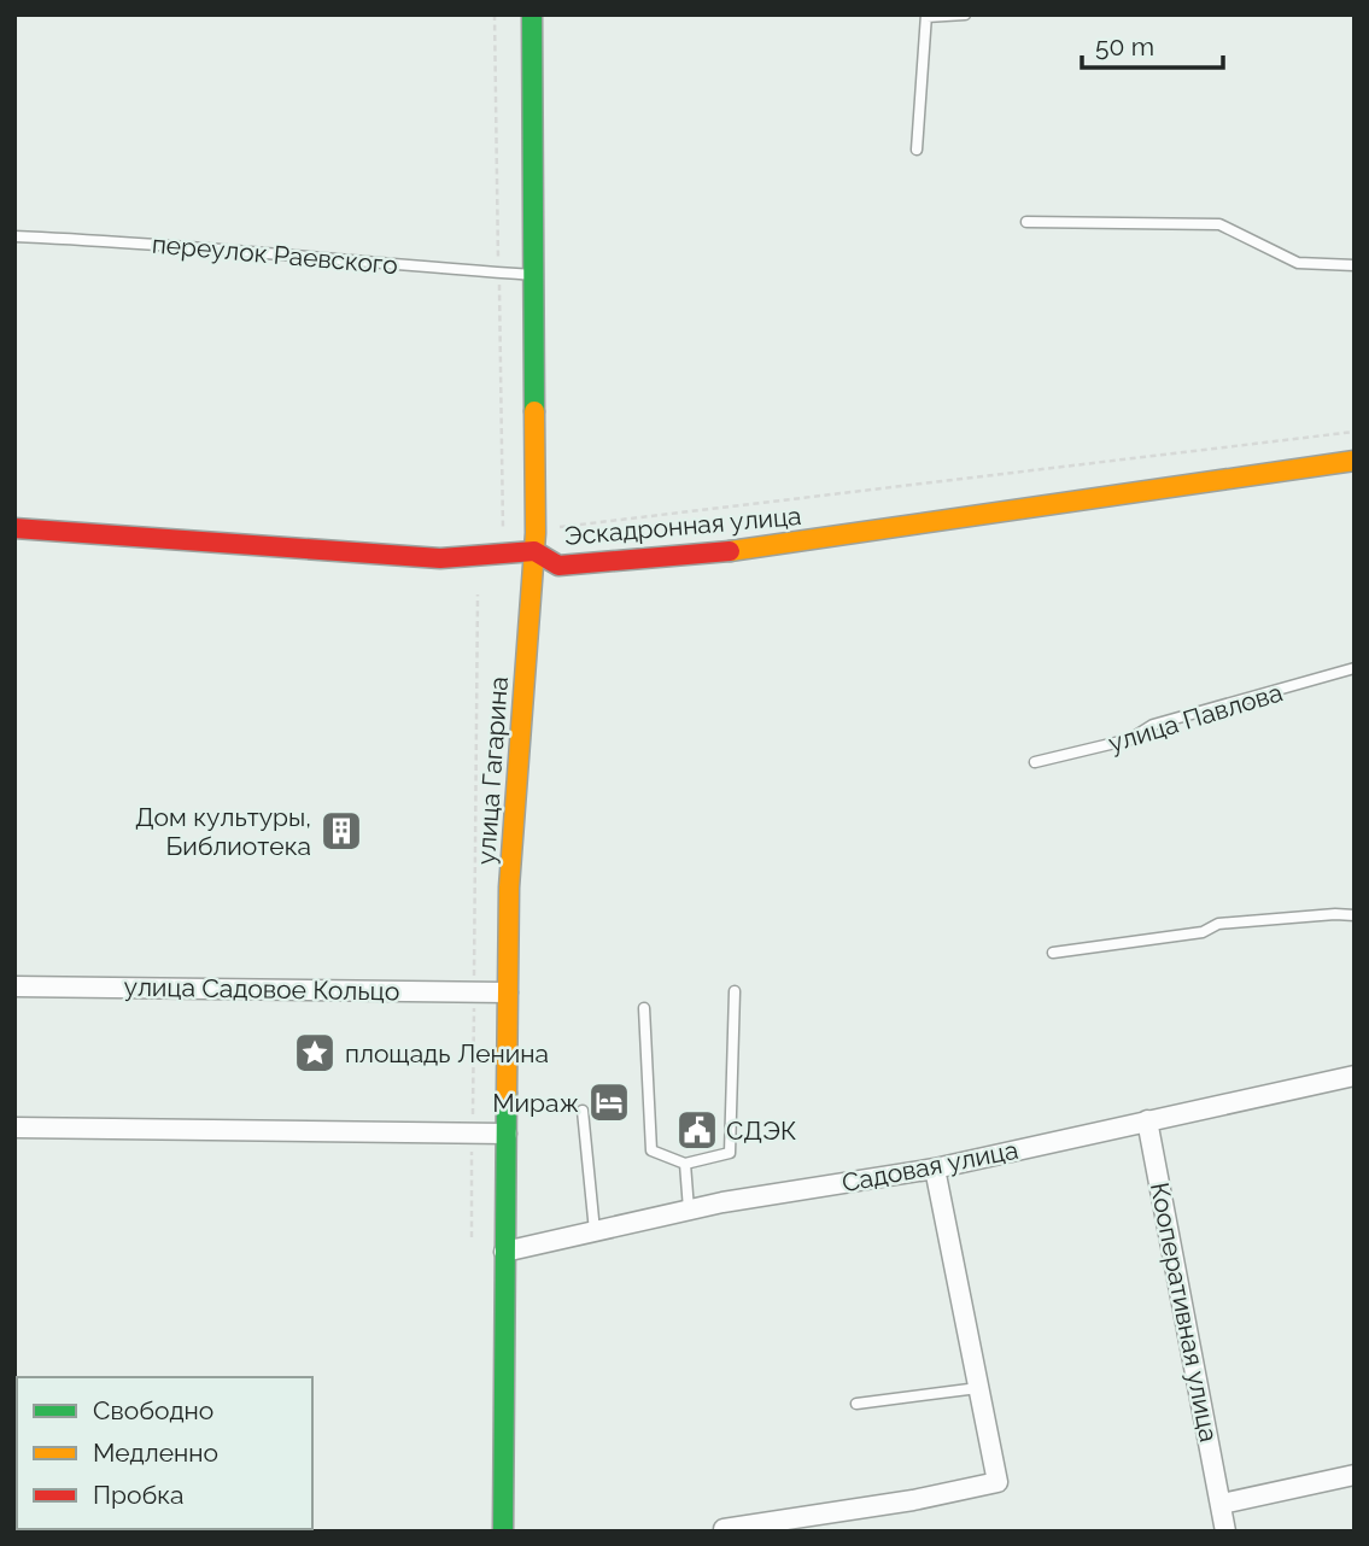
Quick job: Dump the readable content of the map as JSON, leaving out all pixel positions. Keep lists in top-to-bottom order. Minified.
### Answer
{"streets":{"street":["Эскадронная улица","улица Гагарина","улица Садовое Кольцо","Садовая улица","Кооперативная улица"],"lane":["переулок Раевского","улица Павлова"]},"crossings":[["переулок Раевского","улица Гагарина"],["Эскадронная улица","улица Гагарина"],["улица Гагарина","улица Садовое Кольцо"],["улица Гагарина","Садовая улица"],["Садовая улица","Кооперативная улица"]],"places":{"building":["Дом культуры, Библиотека"],"place":["площадь Ленина"],"hotel":["Мираж"],"public building":["СДЭК"]},"legend":["Свободно","Медленно","Пробка"],"scale_bar":"50 m"}
